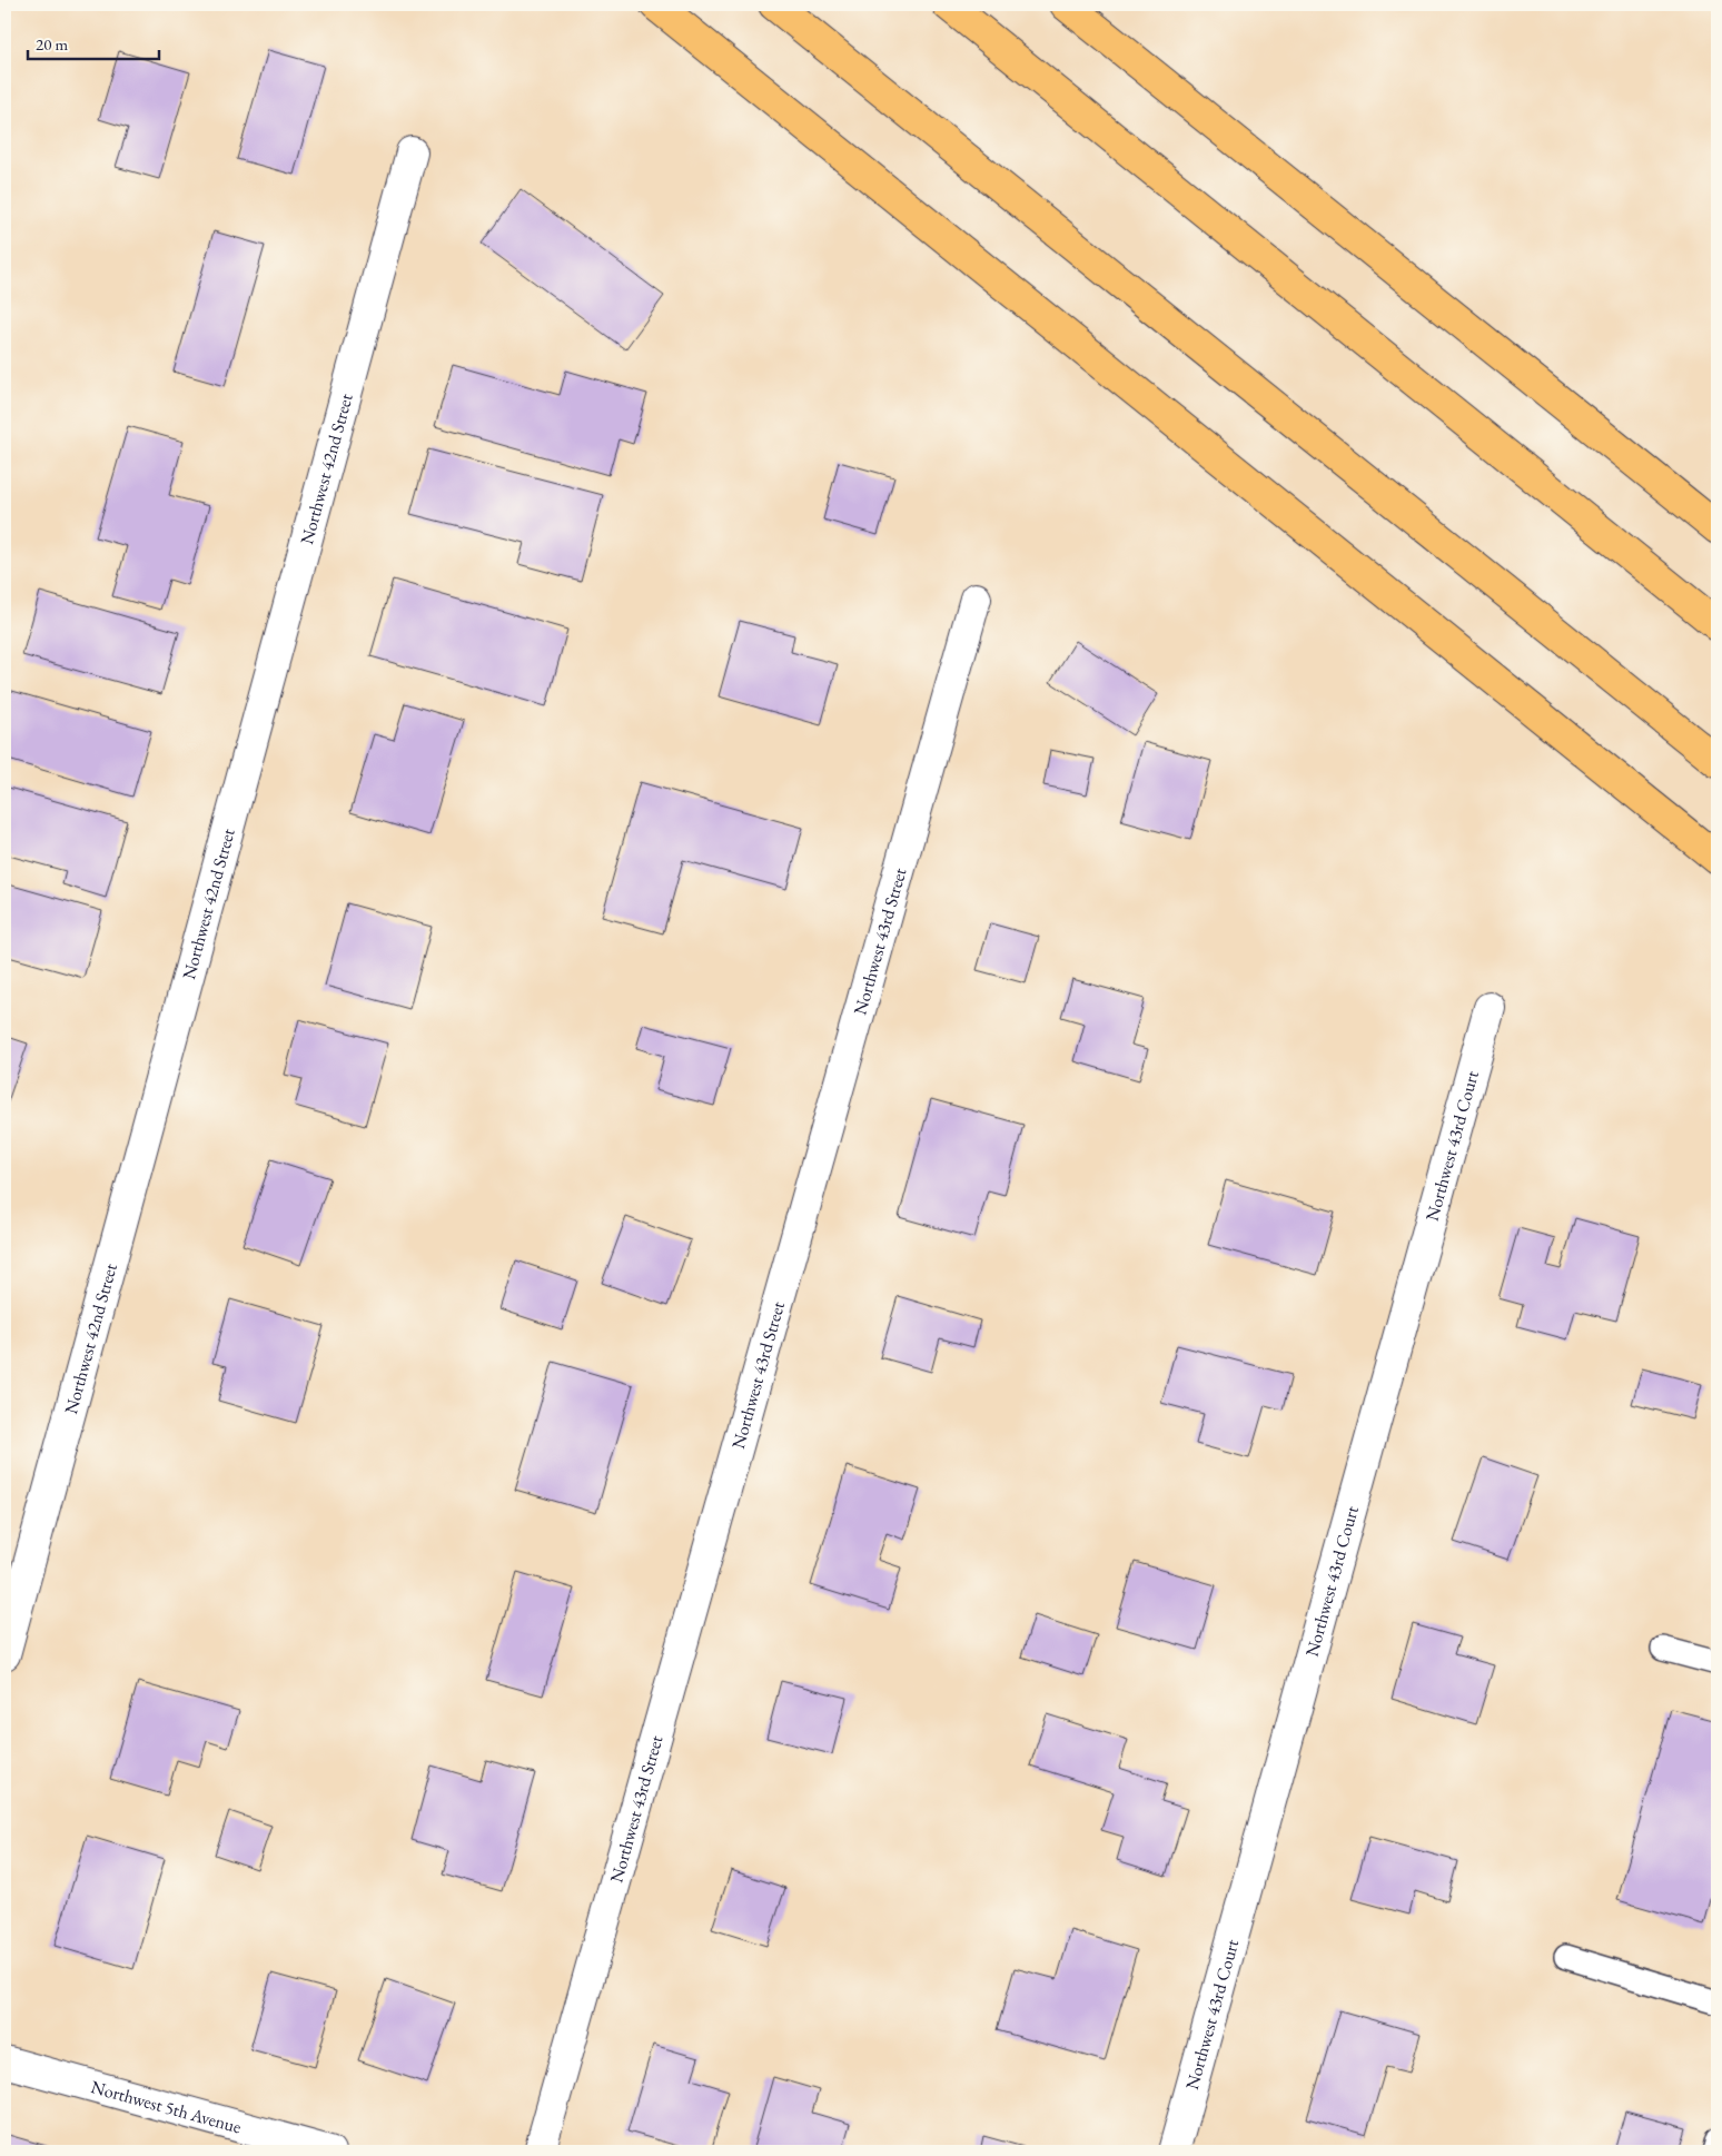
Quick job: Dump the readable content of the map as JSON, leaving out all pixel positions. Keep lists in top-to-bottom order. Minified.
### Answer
{"streets":{"street":["Northwest 42nd Street","Northwest 43rd Street","Northwest 43rd Court","Northwest 5th Avenue"]},"scale_bar":"20 m"}
